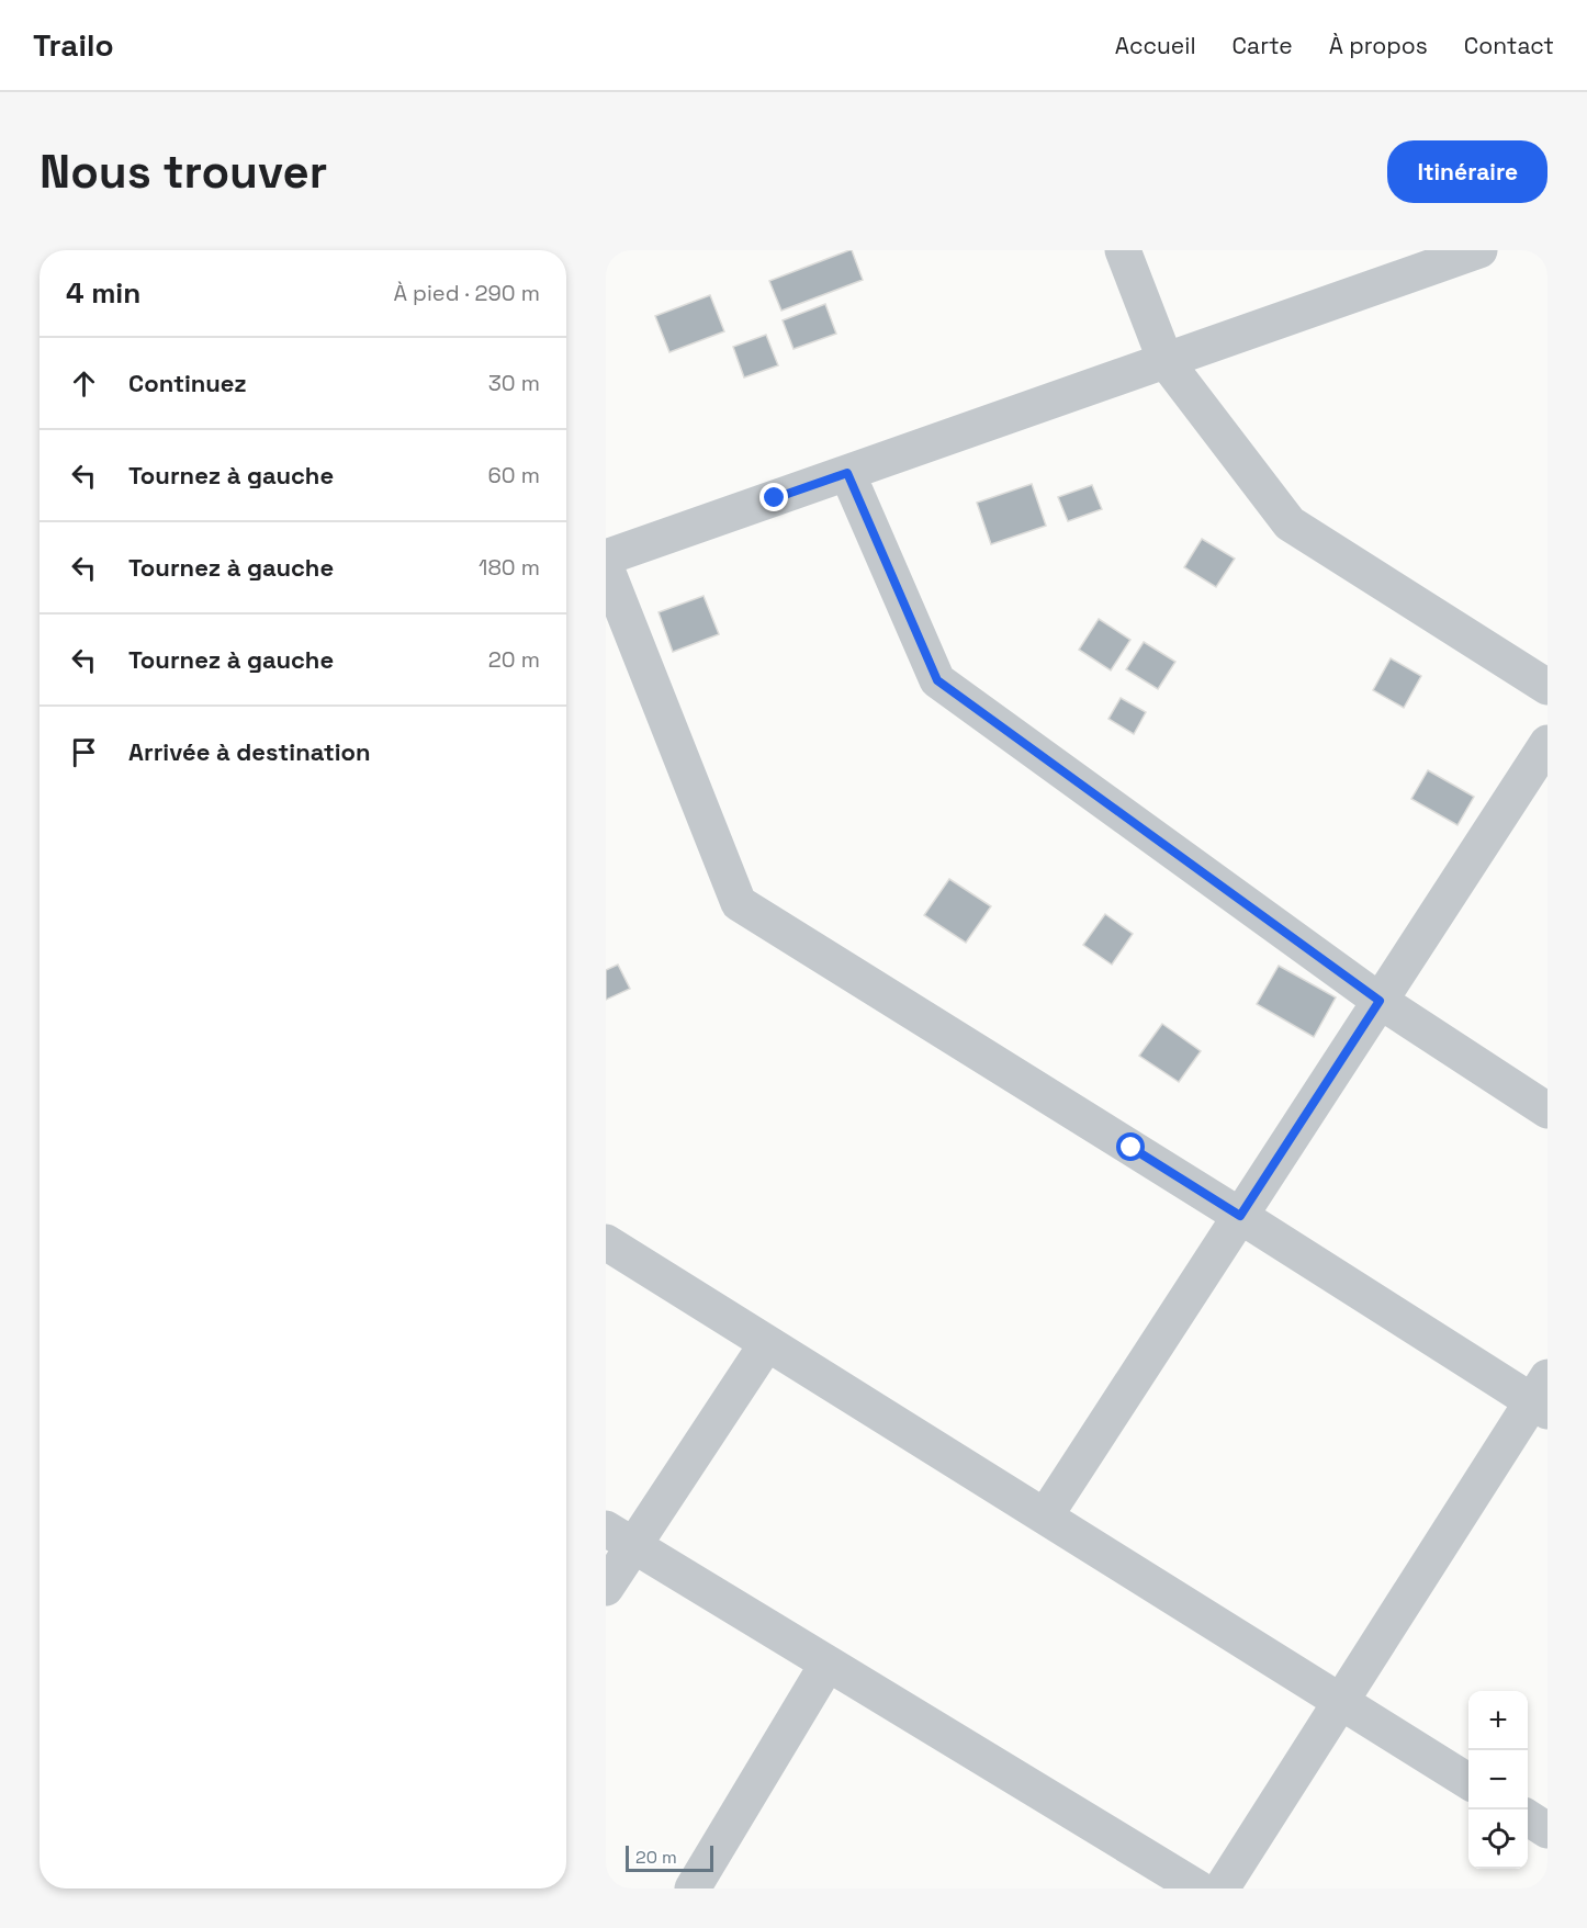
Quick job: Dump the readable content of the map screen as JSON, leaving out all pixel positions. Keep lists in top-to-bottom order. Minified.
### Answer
{"scale_bar":"20 m","page":{"header":"Trailo","nav":["Accueil","Carte","À propos","Contact"],"buttons":"Itinéraire","title":"Nous trouver","heading":["4 min","À pied · 290 m"],"list":[["Continuez","30 m"],["Tournez à gauche","60 m"],["Tournez à gauche","180 m"],["Tournez à gauche","20 m"],"Arrivée à destination"],"map_buttons":["+","−"],"scale":"20 m"}}
